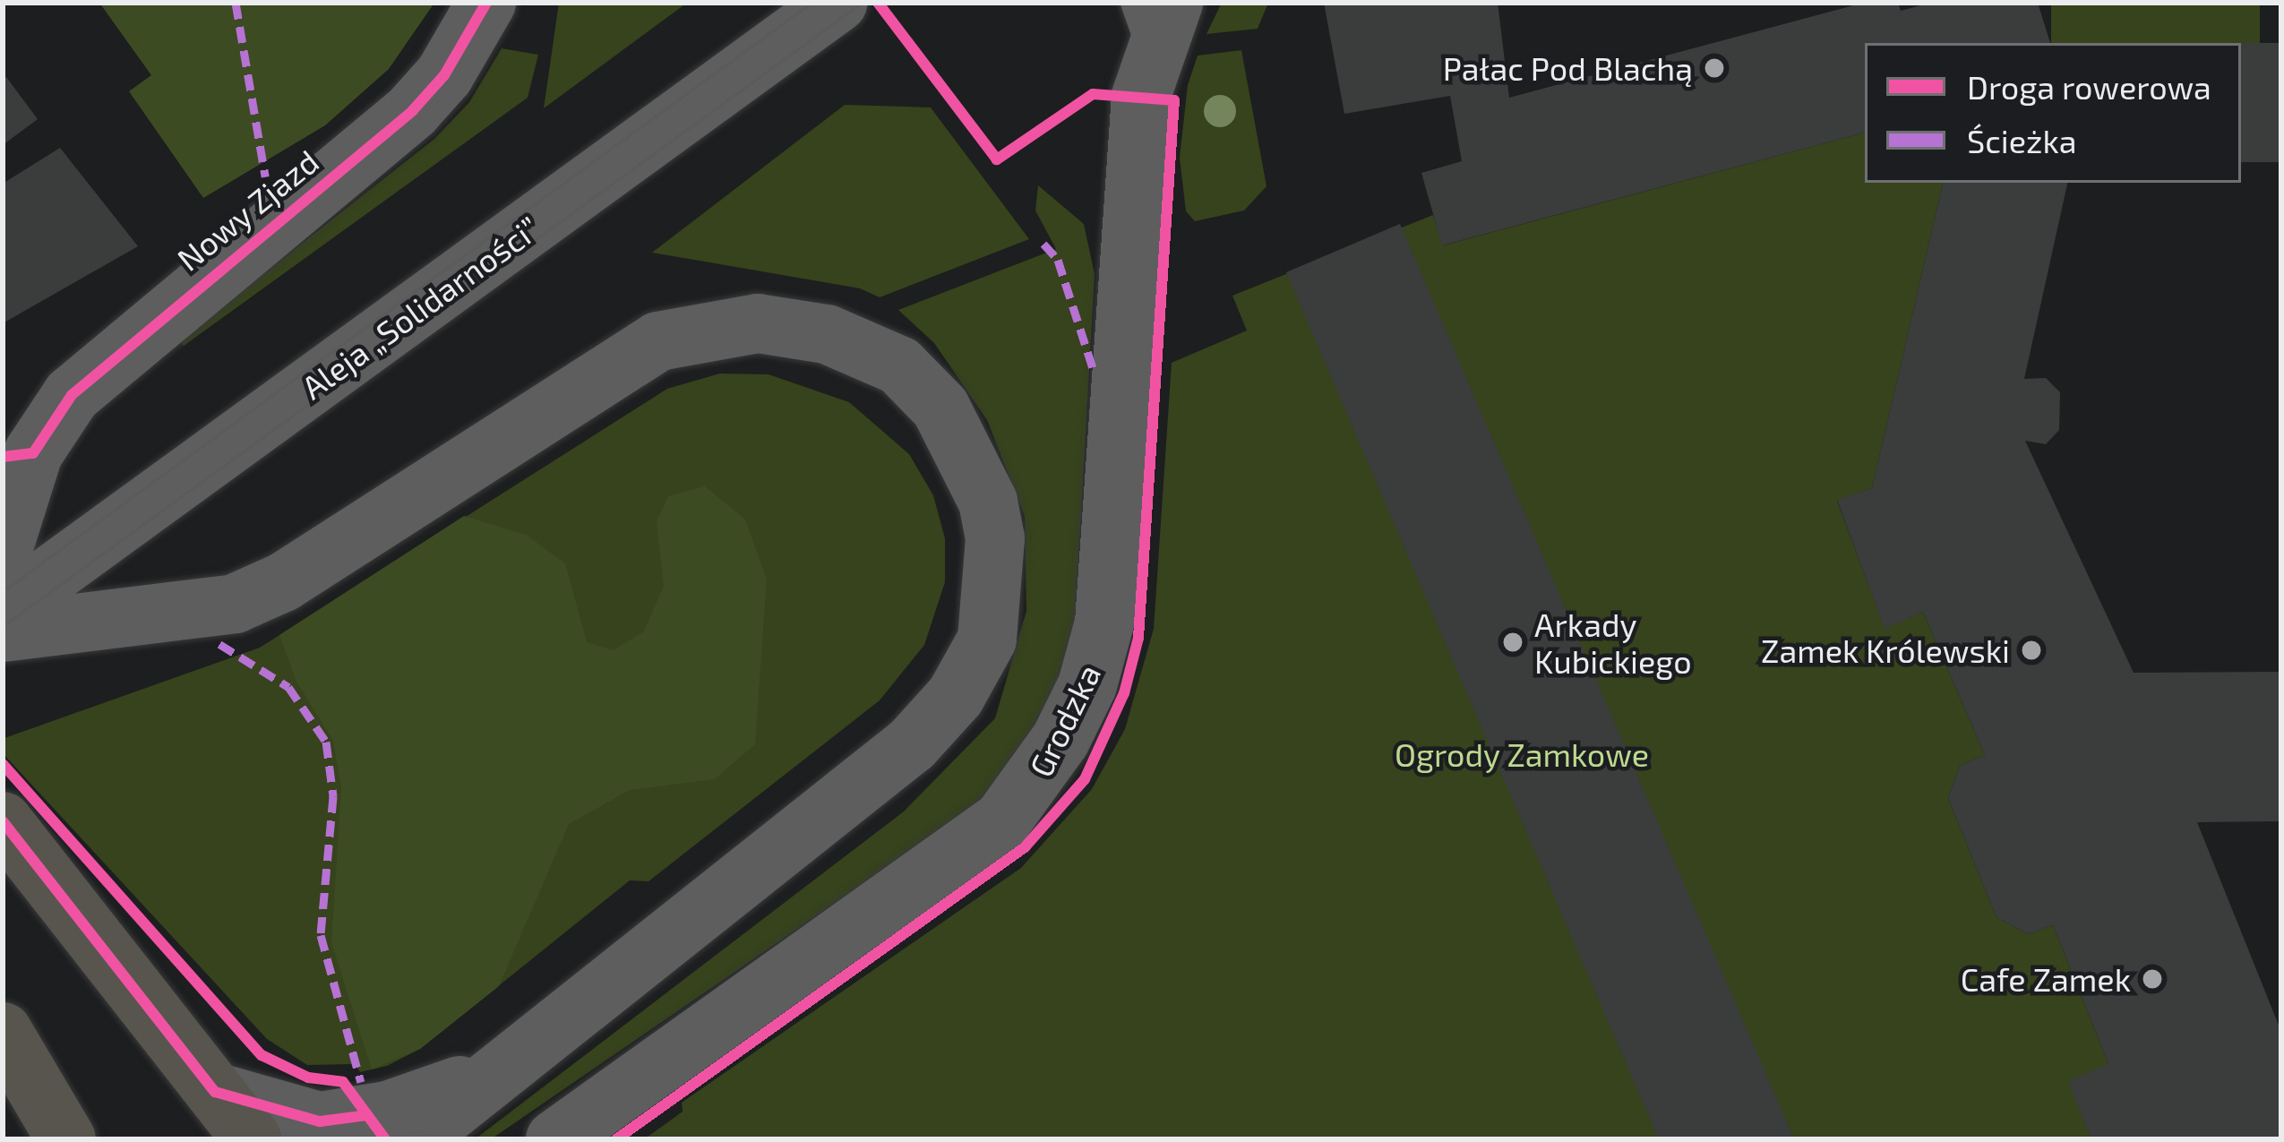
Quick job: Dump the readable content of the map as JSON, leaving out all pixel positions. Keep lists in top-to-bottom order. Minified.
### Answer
{"streets":{"main road":["Nowy Zjazd","Aleja „Solidarności”","Grodzka"]},"parks":["Ogrody Zamkowe"],"places":["Pałac Pod Blachą","Arkady Kubickiego","Zamek Królewski","Cafe Zamek"],"legend":["Droga rowerowa","Ścieżka"]}
